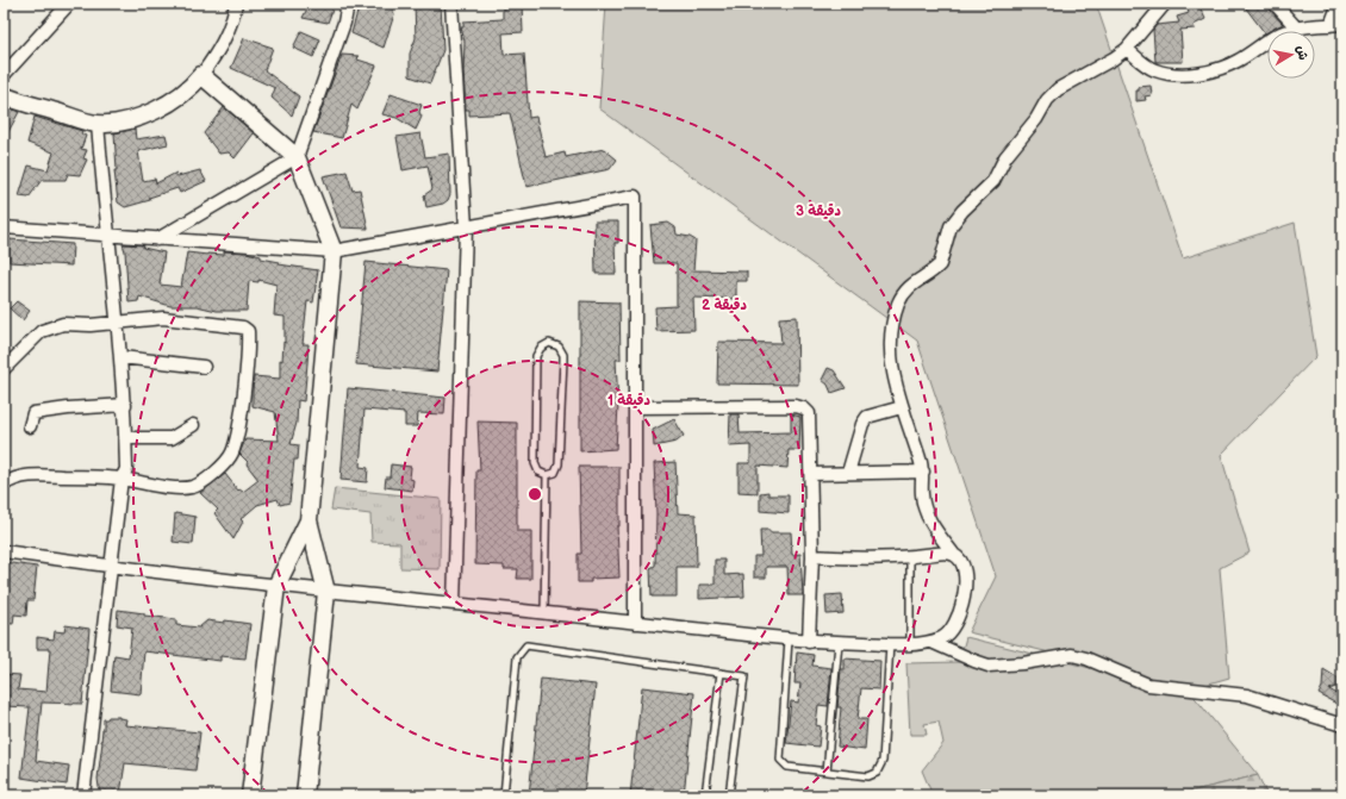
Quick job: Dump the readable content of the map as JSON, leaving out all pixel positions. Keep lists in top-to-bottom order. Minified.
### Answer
{"north":"right","rings":["3 دقيقة","2 دقيقة","1 دقيقة"]}
